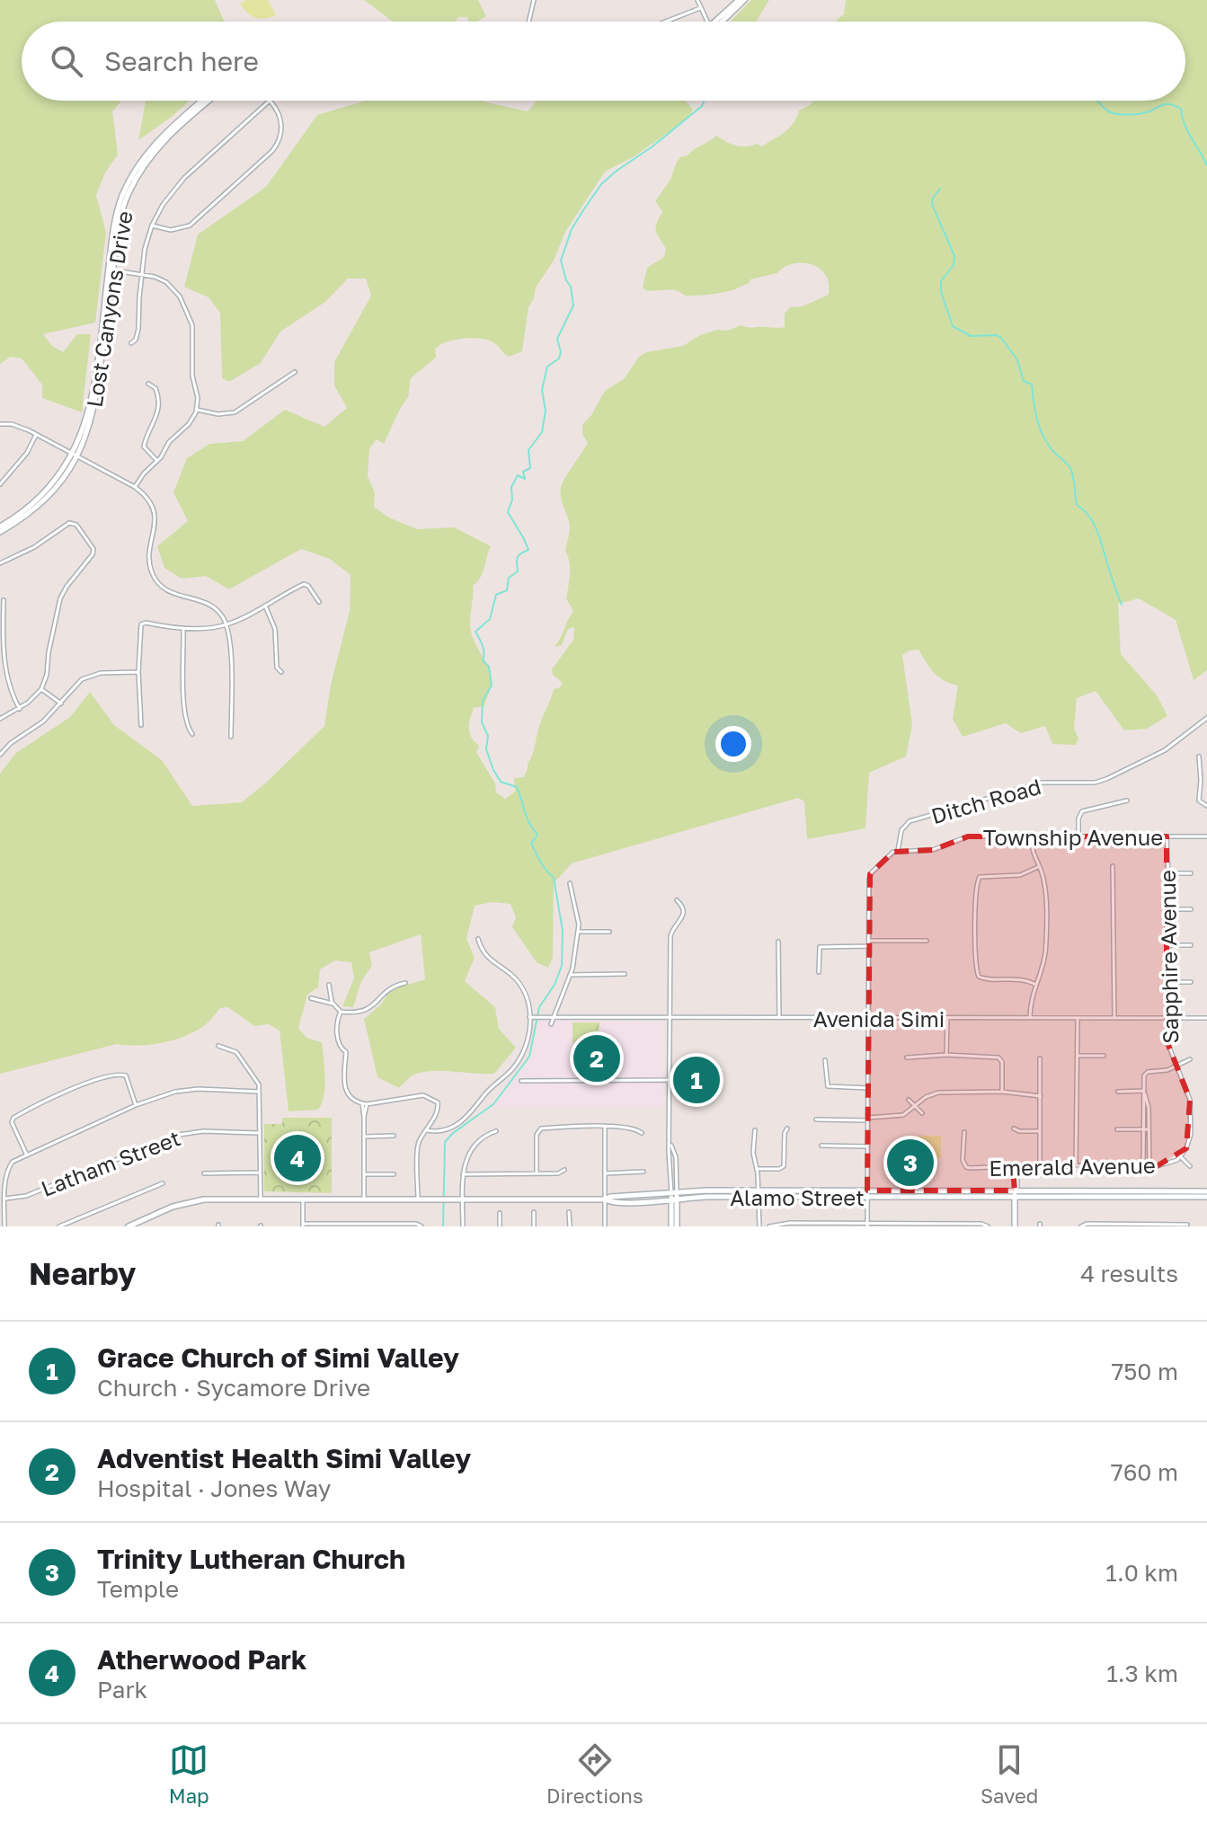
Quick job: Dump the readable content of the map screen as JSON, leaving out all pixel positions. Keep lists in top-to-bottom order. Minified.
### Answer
{"streets":{"street":["Lost Canyons Drive","Ditch Road","Township Avenue","Sapphire Avenue","Avenida Simi","Latham Street","Emerald Avenue","Alamo Street"]},"crossings":[["Ditch Road","Township Avenue"],["Township Avenue","Sapphire Avenue"],["Sapphire Avenue","Avenida Simi"],["Sapphire Avenue","Emerald Avenue"]],"page":{"search":"Search here","pins":["2","1","4","3"],"heading":["Nearby","4 results"],"list":[{"mark":"1","name":"Grace Church of Simi Valley","note":"Church · Sycamore Drive","value":"750 m"},{"mark":"2","name":"Adventist Health Simi Valley","note":"Hospital · Jones Way","value":"760 m"},{"mark":"3","name":"Trinity Lutheran Church","note":"Temple","value":"1.0 km"},{"mark":"4","name":"Atherwood Park","note":"Park","value":"1.3 km"}],"nav":["Map","Directions","Saved"]}}
